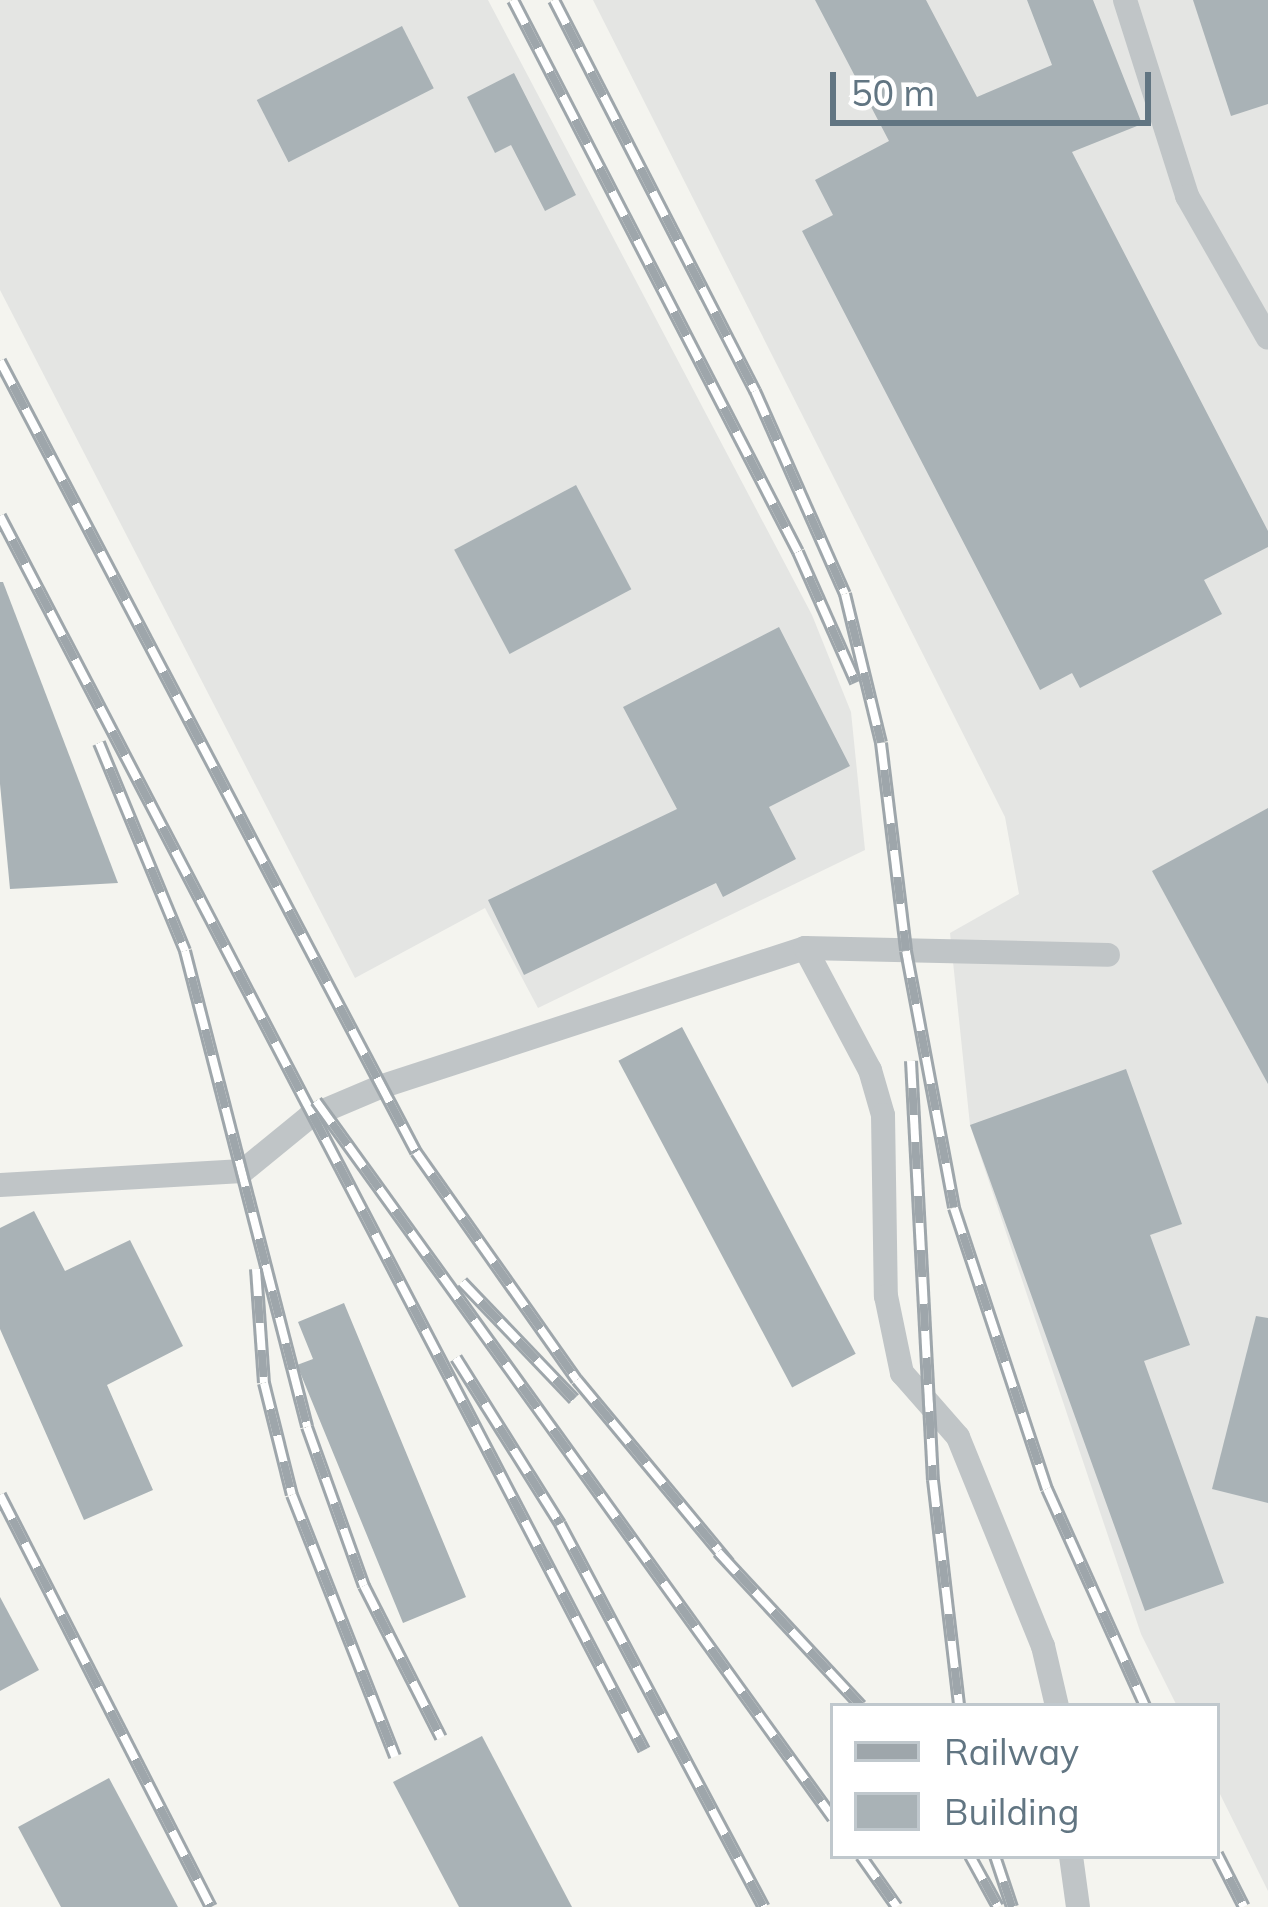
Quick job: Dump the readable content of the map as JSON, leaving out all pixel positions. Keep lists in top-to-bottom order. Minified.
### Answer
{"legend":["Railway","Building"],"scale_bar":"50 m"}
